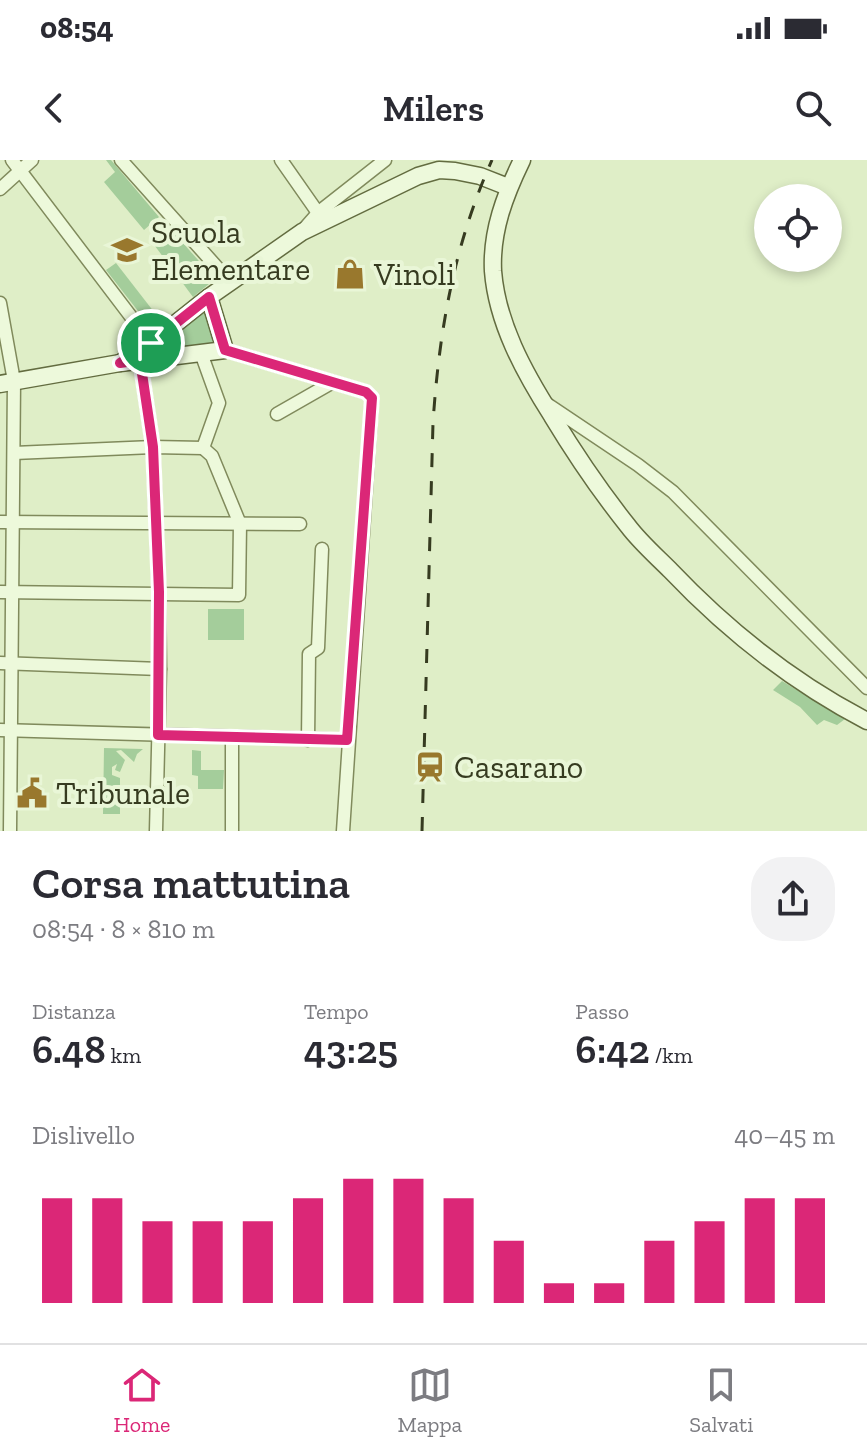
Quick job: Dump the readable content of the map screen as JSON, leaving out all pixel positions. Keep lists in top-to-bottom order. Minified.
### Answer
{"places":{"school or university":["Scuola Elementare"],"shop":["Vinoli"],"station":["Casarano"],"public building":["Tribunale"]},"page":{"status":"08:54","header":"Milers","heading":["Corsa mattutina","08:54 · 8 × 810 m"],"stats":[["Distanza","6.48 km"],["Tempo","43:25"],["Passo","6:42 /km"]],"chart":["Dislivello","40–45 m"],"tabs":["Home","Mappa","Salvati"]}}
